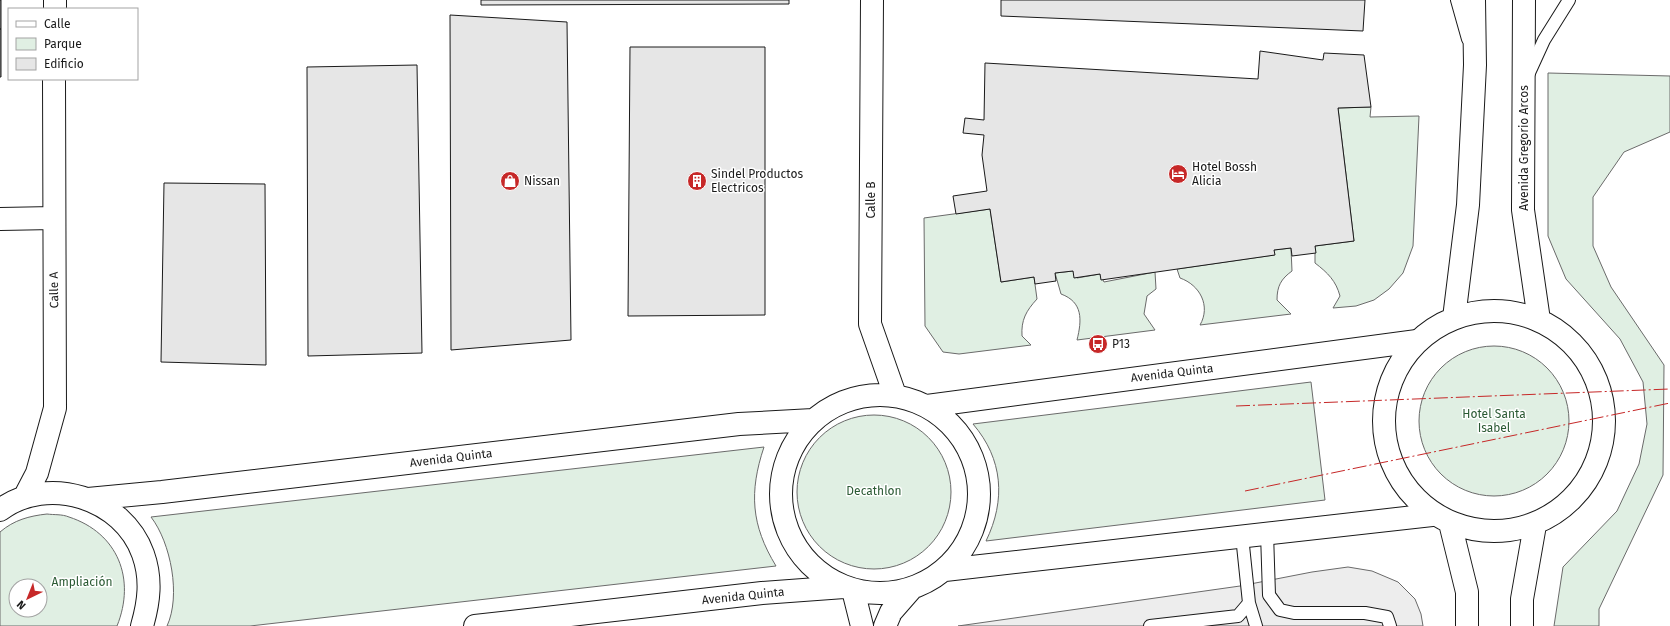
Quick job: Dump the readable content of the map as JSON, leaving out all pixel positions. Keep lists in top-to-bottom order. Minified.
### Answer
{"streets":{"street":["Avenida Gregorio Arcos","Calle B","Calle A","Avenida Quinta"]},"parks":["Hotel Santa Isabel","Decathlon","Ampliación"],"places":{"hotel":["Hotel Bossh Alicia"],"shop":["Nissan"],"building":["Sindel Productos Electricos"],"bus stop":["P13"]},"legend":["Calle","Parque","Edificio"],"north":"bottom left"}
